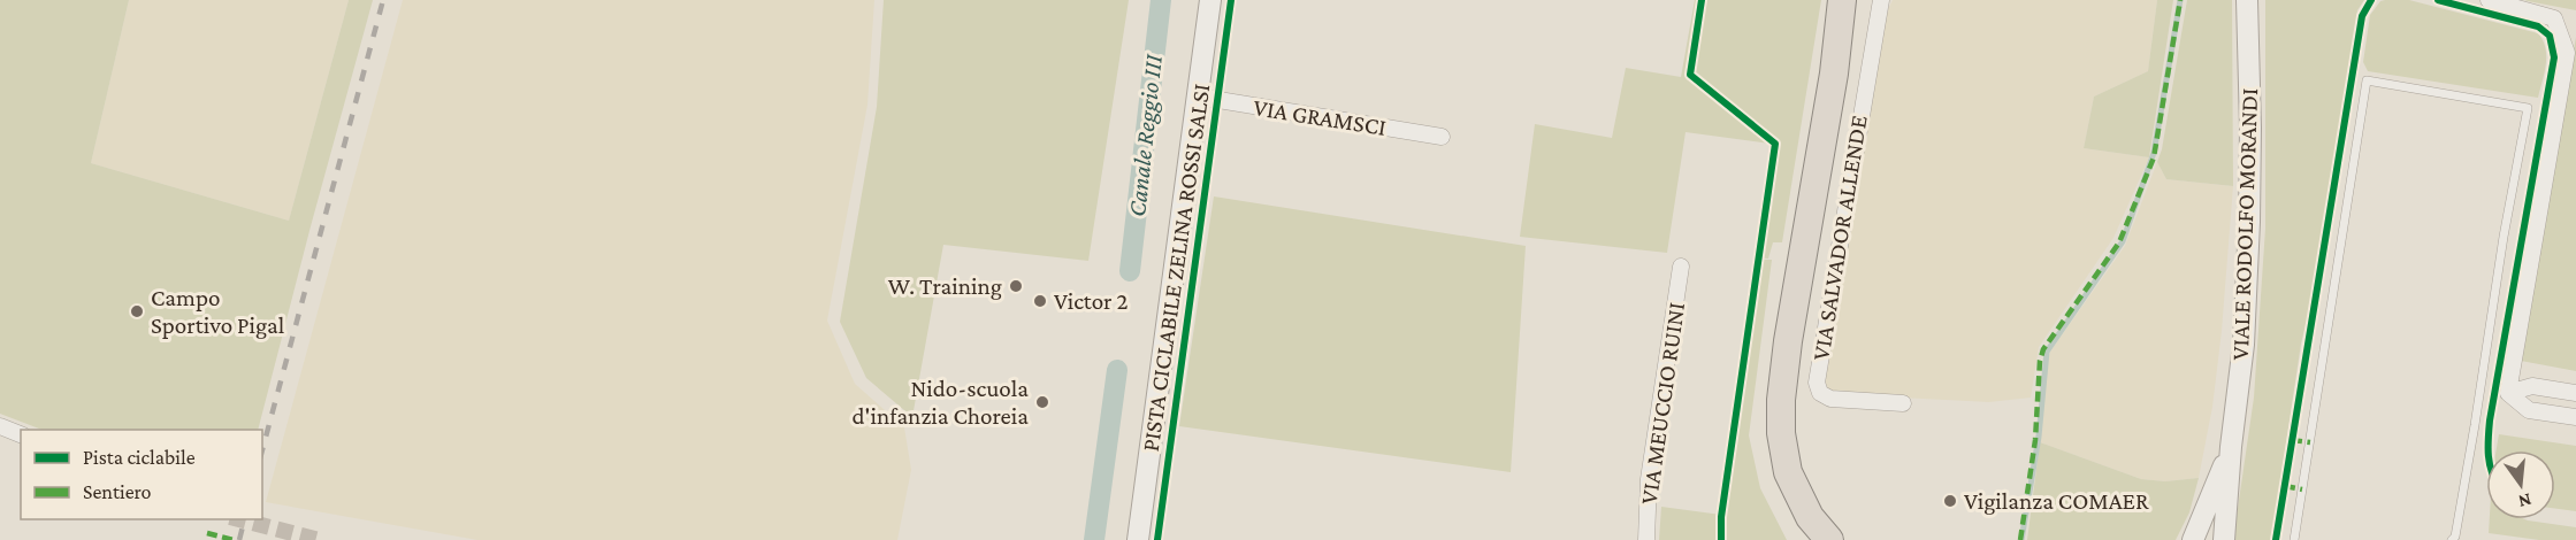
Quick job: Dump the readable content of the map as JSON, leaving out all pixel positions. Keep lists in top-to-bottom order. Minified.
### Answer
{"streets":{"street":["VIA GRAMSCI","VIALE RODOLFO MORANDI","VIA SALVADOR ALLENDE","VIA MEUCCIO RUINI"],"cycle path":["PISTA CICLABILE ZELINA ROSSI SALSI"]},"water":["Canale Reggio III"],"places":["W. Training","Victor 2","Campo Sportivo Pigal","Nido-scuola d'infanzia Choreia","Vigilanza COMAER"],"legend":["Pista ciclabile","Sentiero"],"north":"bottom"}
